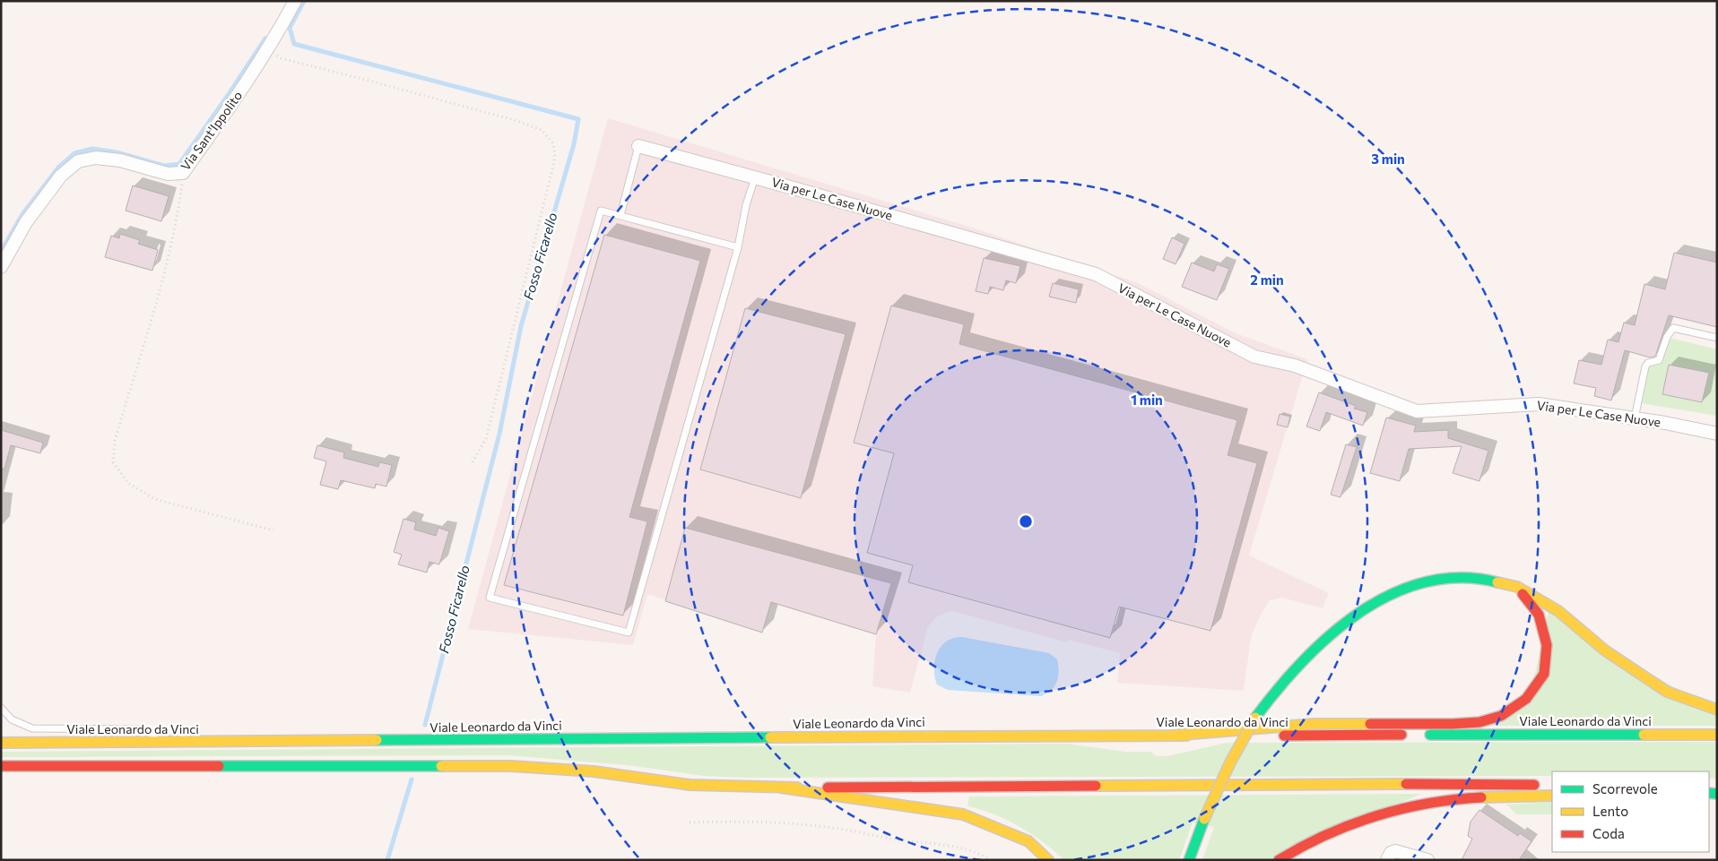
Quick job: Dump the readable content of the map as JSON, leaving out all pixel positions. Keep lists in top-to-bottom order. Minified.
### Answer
{"streets":{"main road":["Viale Leonardo da Vinci"],"street":["Via Sant'Ippolito","Via per Le Case Nuove"]},"water":["Fosso Ficarello"],"legend":["Scorrevole","Lento","Coda"],"rings":["3 min","2 min","1 min"]}
